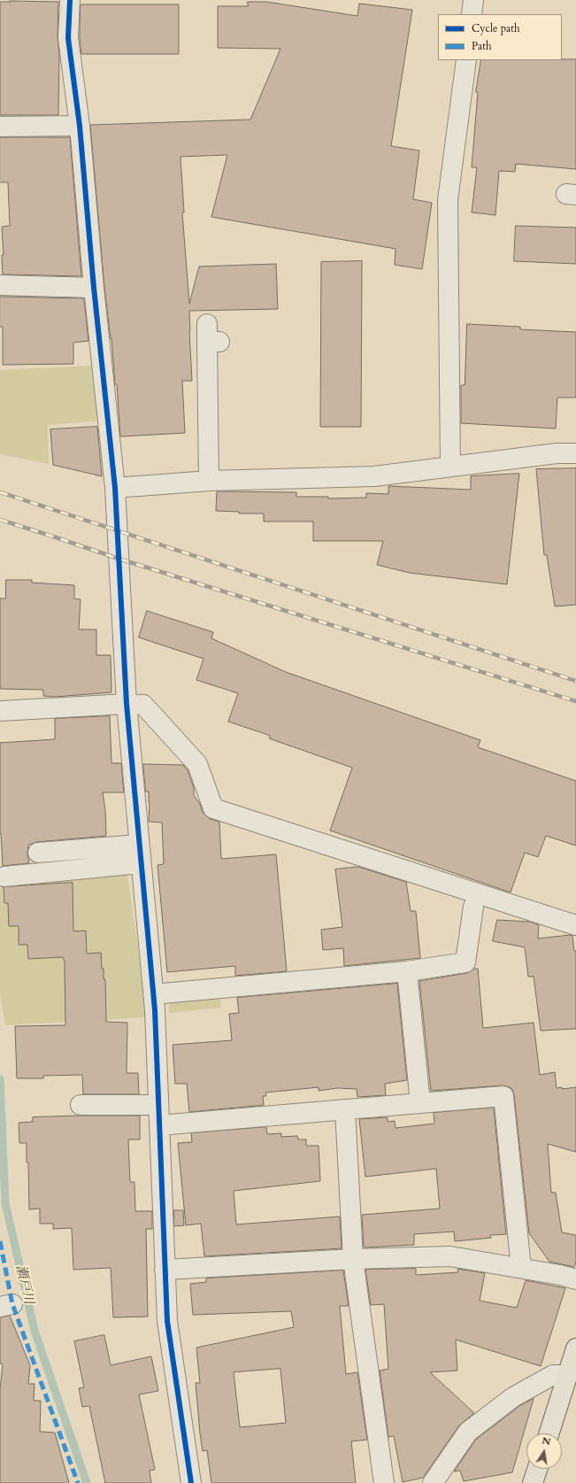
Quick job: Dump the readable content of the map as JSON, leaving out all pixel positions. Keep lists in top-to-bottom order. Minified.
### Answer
{"water":["瀬戸川"],"legend":["Cycle path","Path"],"north":"top"}
